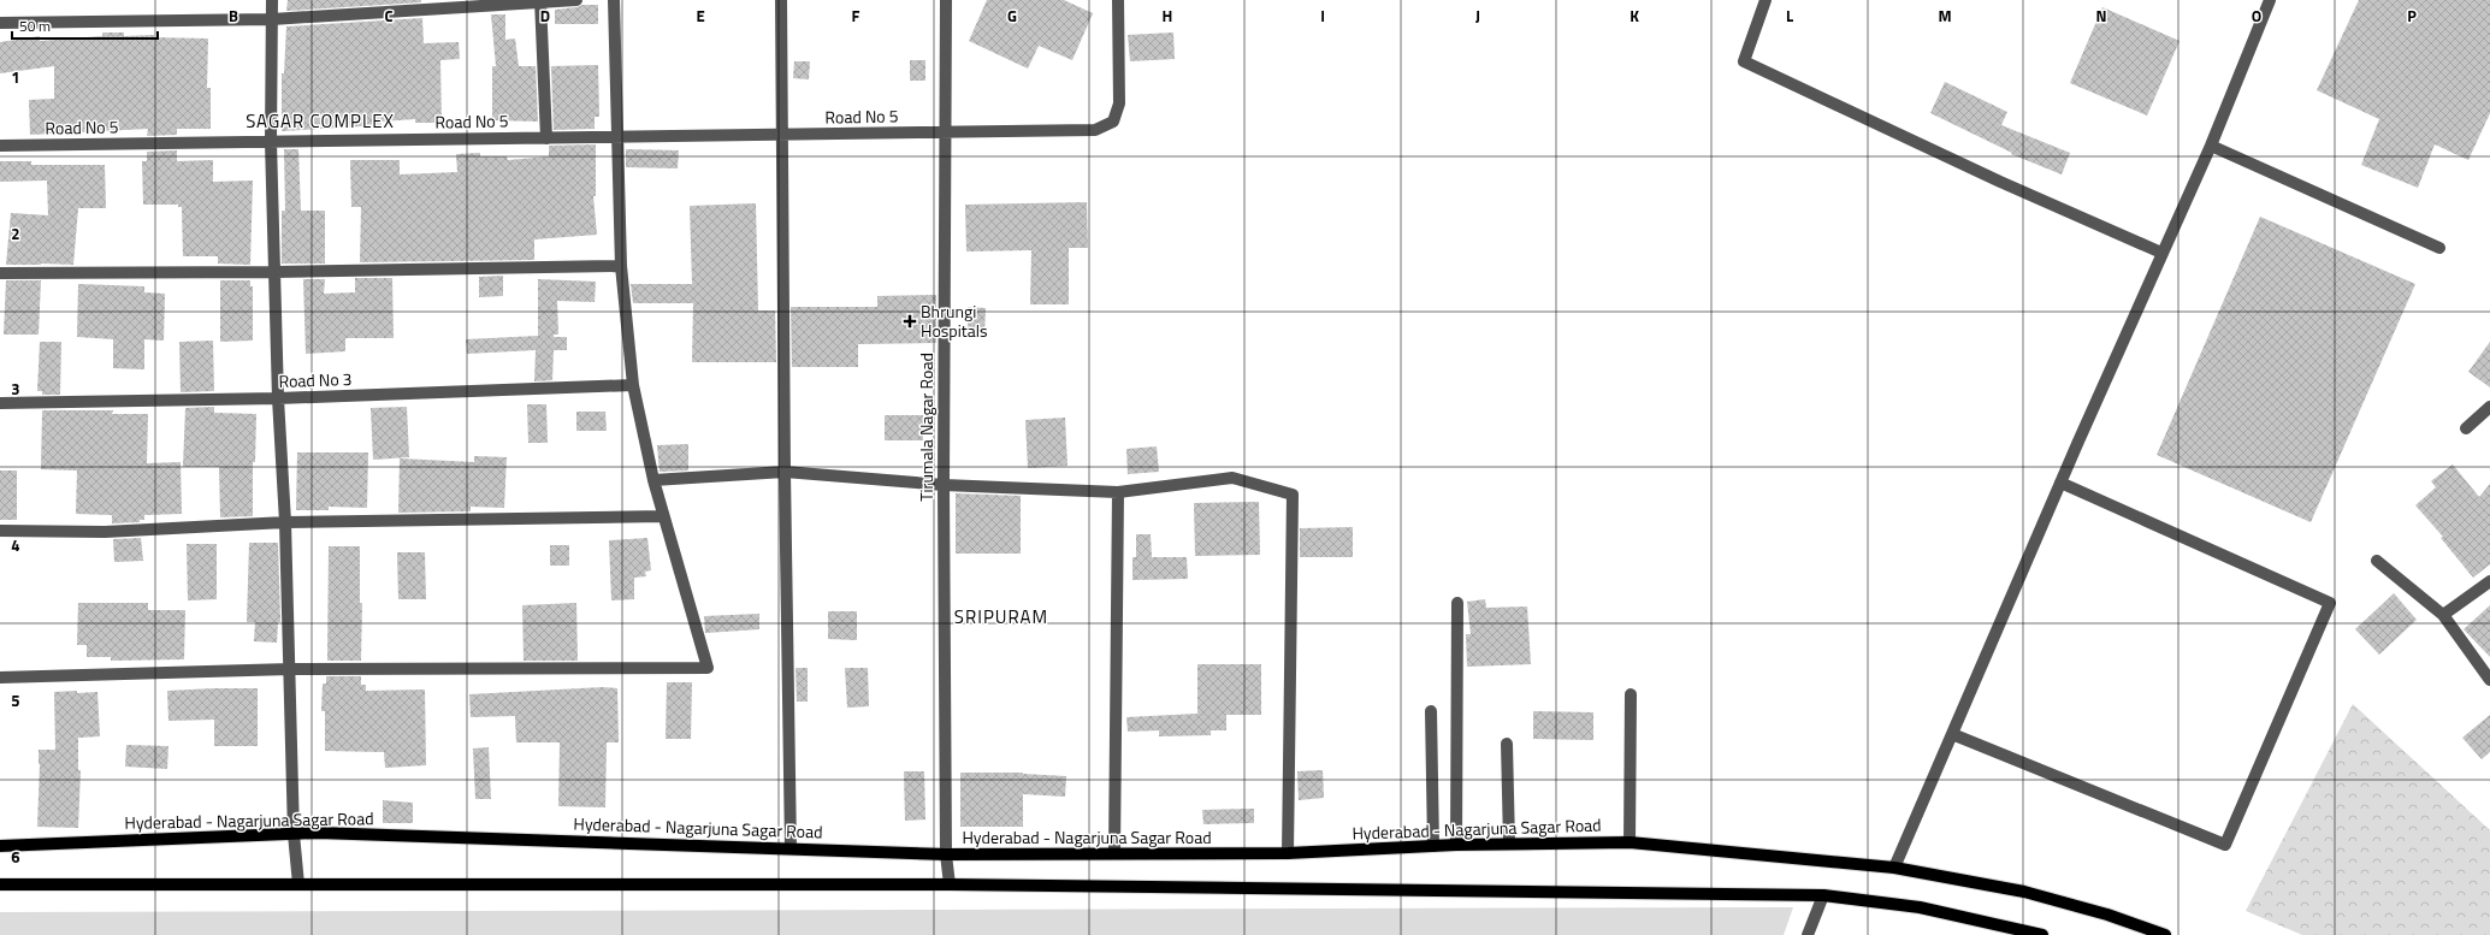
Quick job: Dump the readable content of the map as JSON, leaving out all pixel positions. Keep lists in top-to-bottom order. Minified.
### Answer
{"streets":{"main road":["Hyderabad - Nagarjuna Sagar Road"],"street":["Road No 5","Road No 3","Tirumala Nagar Road"]},"crossings":[["Road No 5","Tirumala Nagar Road"],["Tirumala Nagar Road","Hyderabad - Nagarjuna Sagar Road"]],"districts":["SAGAR COMPLEX","SRIPURAM"],"places":{"health":["Bhrungi Hospitals"]},"scale_bar":"50 m","grid":{"columns":["B","C","D","E","F","G","H","I","J","K","L","M","N","O","P"],"rows":["1","2","3","4","5","6"]}}
